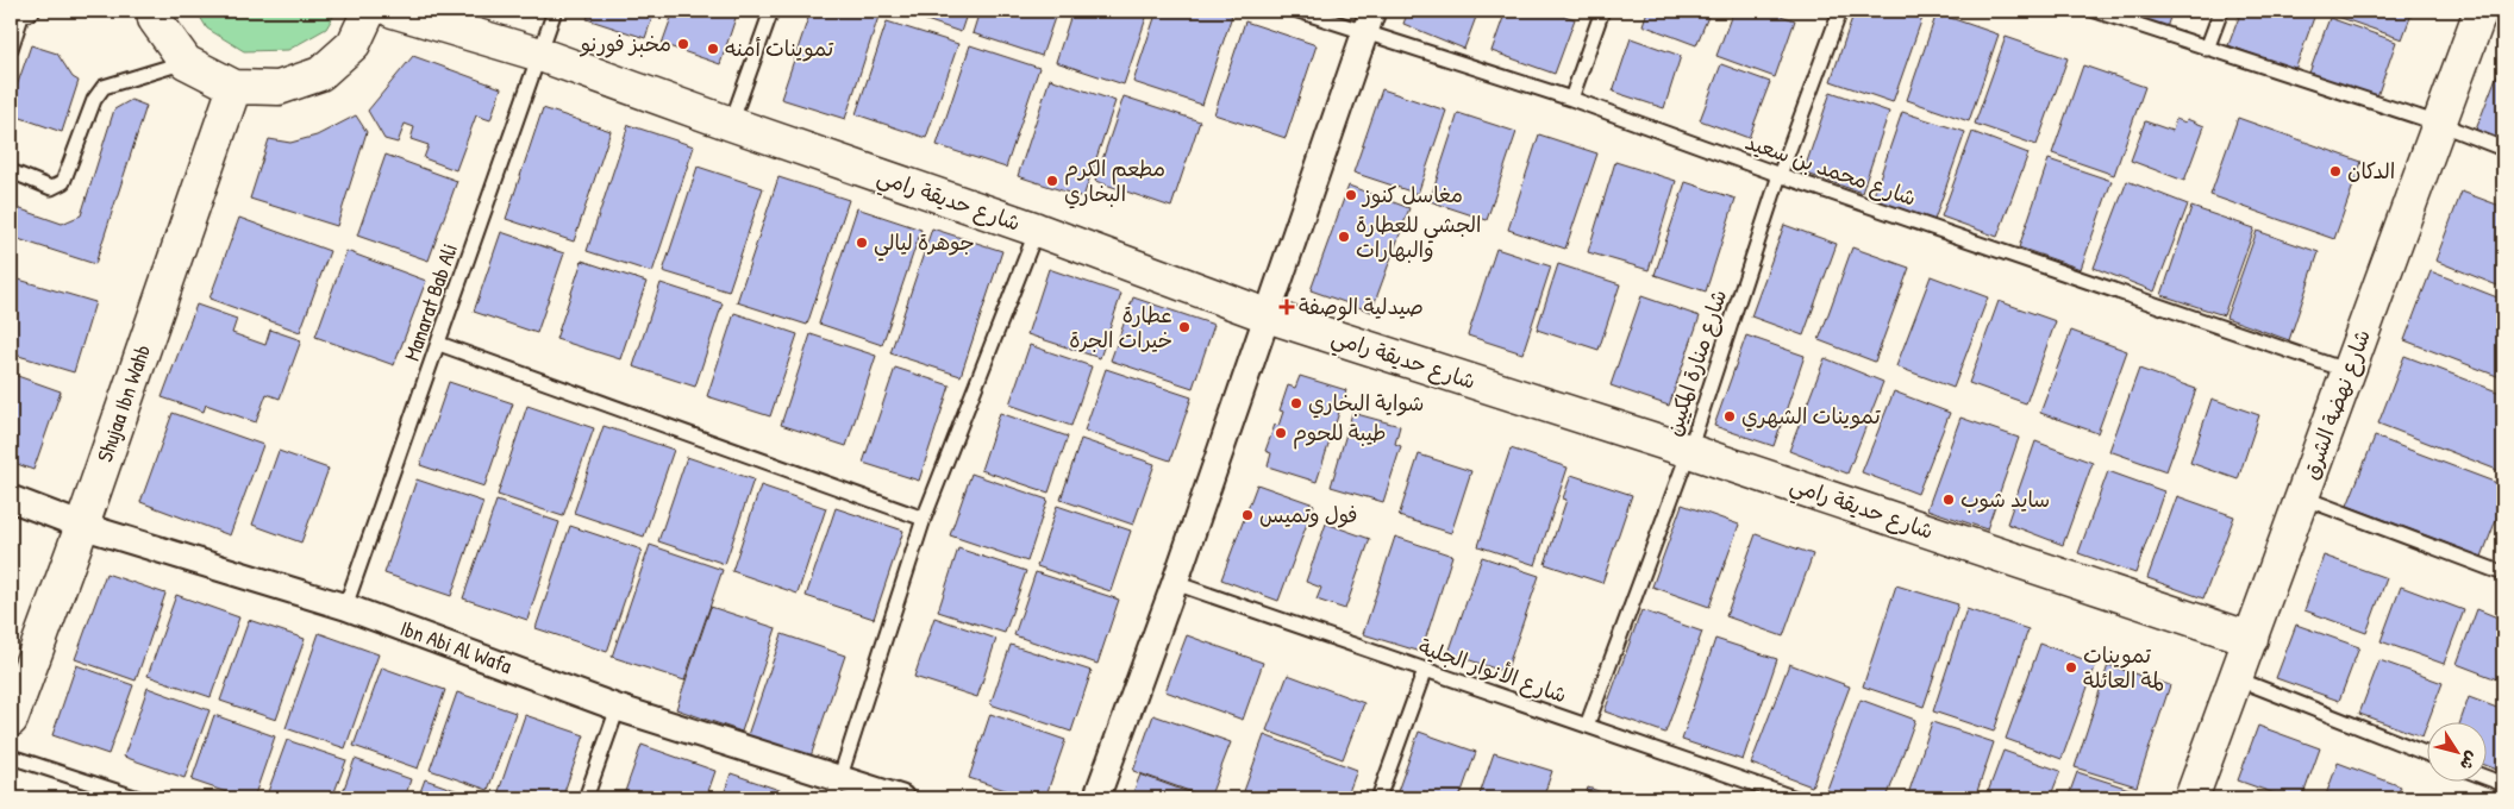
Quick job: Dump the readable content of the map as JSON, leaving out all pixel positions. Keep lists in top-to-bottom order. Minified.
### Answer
{"streets":{"street":["شارع حديقة رامي","Shujaa Ibn Wahb","شارع نهضة الشرق","Ibn Abi Al Wafa"],"lane":["شارع محمد بن سعيد","Manarat Bab Ali","شارع منارة المكيين","شارع الأنوار الجلية"]},"crossings":[["شارع محمد بن سعيد","شارع منارة المكيين"],["شارع محمد بن سعيد","شارع نهضة الشرق"],["شارع حديقة رامي","Manarat Bab Ali"],["شارع حديقة رامي","شارع منارة المكيين"],["شارع حديقة رامي","شارع نهضة الشرق"],["Manarat Bab Ali","Ibn Abi Al Wafa"],["شارع منارة المكيين","شارع الأنوار الجلية"],["Shujaa Ibn Wahb","Ibn Abi Al Wafa"]],"places":{"other":["مخبز فورنو","تموينات أمنه","الدكان","مطعم الكرم البخاري","مغاسل كنوز","الجشي للعطارة والبهارات","جوهرة ليالي","عطارة خيرات الجرة","شواية البخاري","تموينات الشهري","طيبة للحوم","سايد شوب","فول وتميس","تموينات لمة العائلة"],"health":["صيدلية الوصفة"]},"north":"bottom right"}
